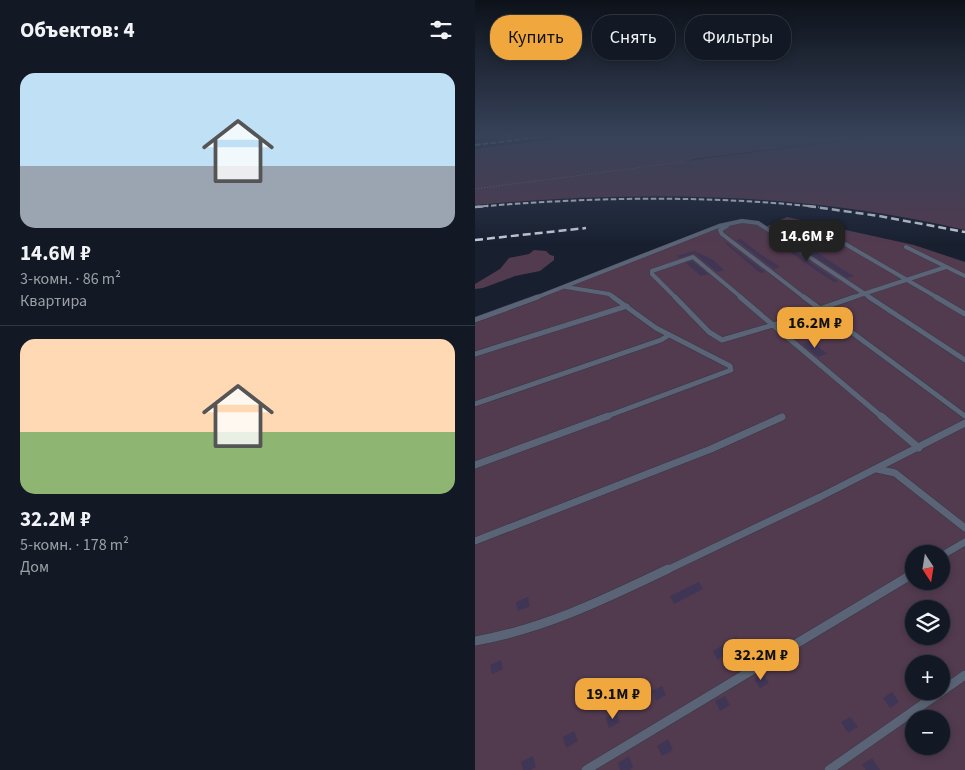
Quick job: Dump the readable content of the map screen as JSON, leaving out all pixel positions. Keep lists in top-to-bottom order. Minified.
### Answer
{"north":"bottom","page":{"heading":"Объектов: 4","chip":["Купить","Снять","Фильтры"],"list":[{"name":"14.6M ₽","note":"3-комн. · 86 m² · Квартира"},{"name":"32.2M ₽","note":"5-комн. · 178 m² · Дом"}],"price":["14.6M ₽","16.2M ₽","32.2M ₽","19.1M ₽"],"map_buttons":["+","−"]}}
